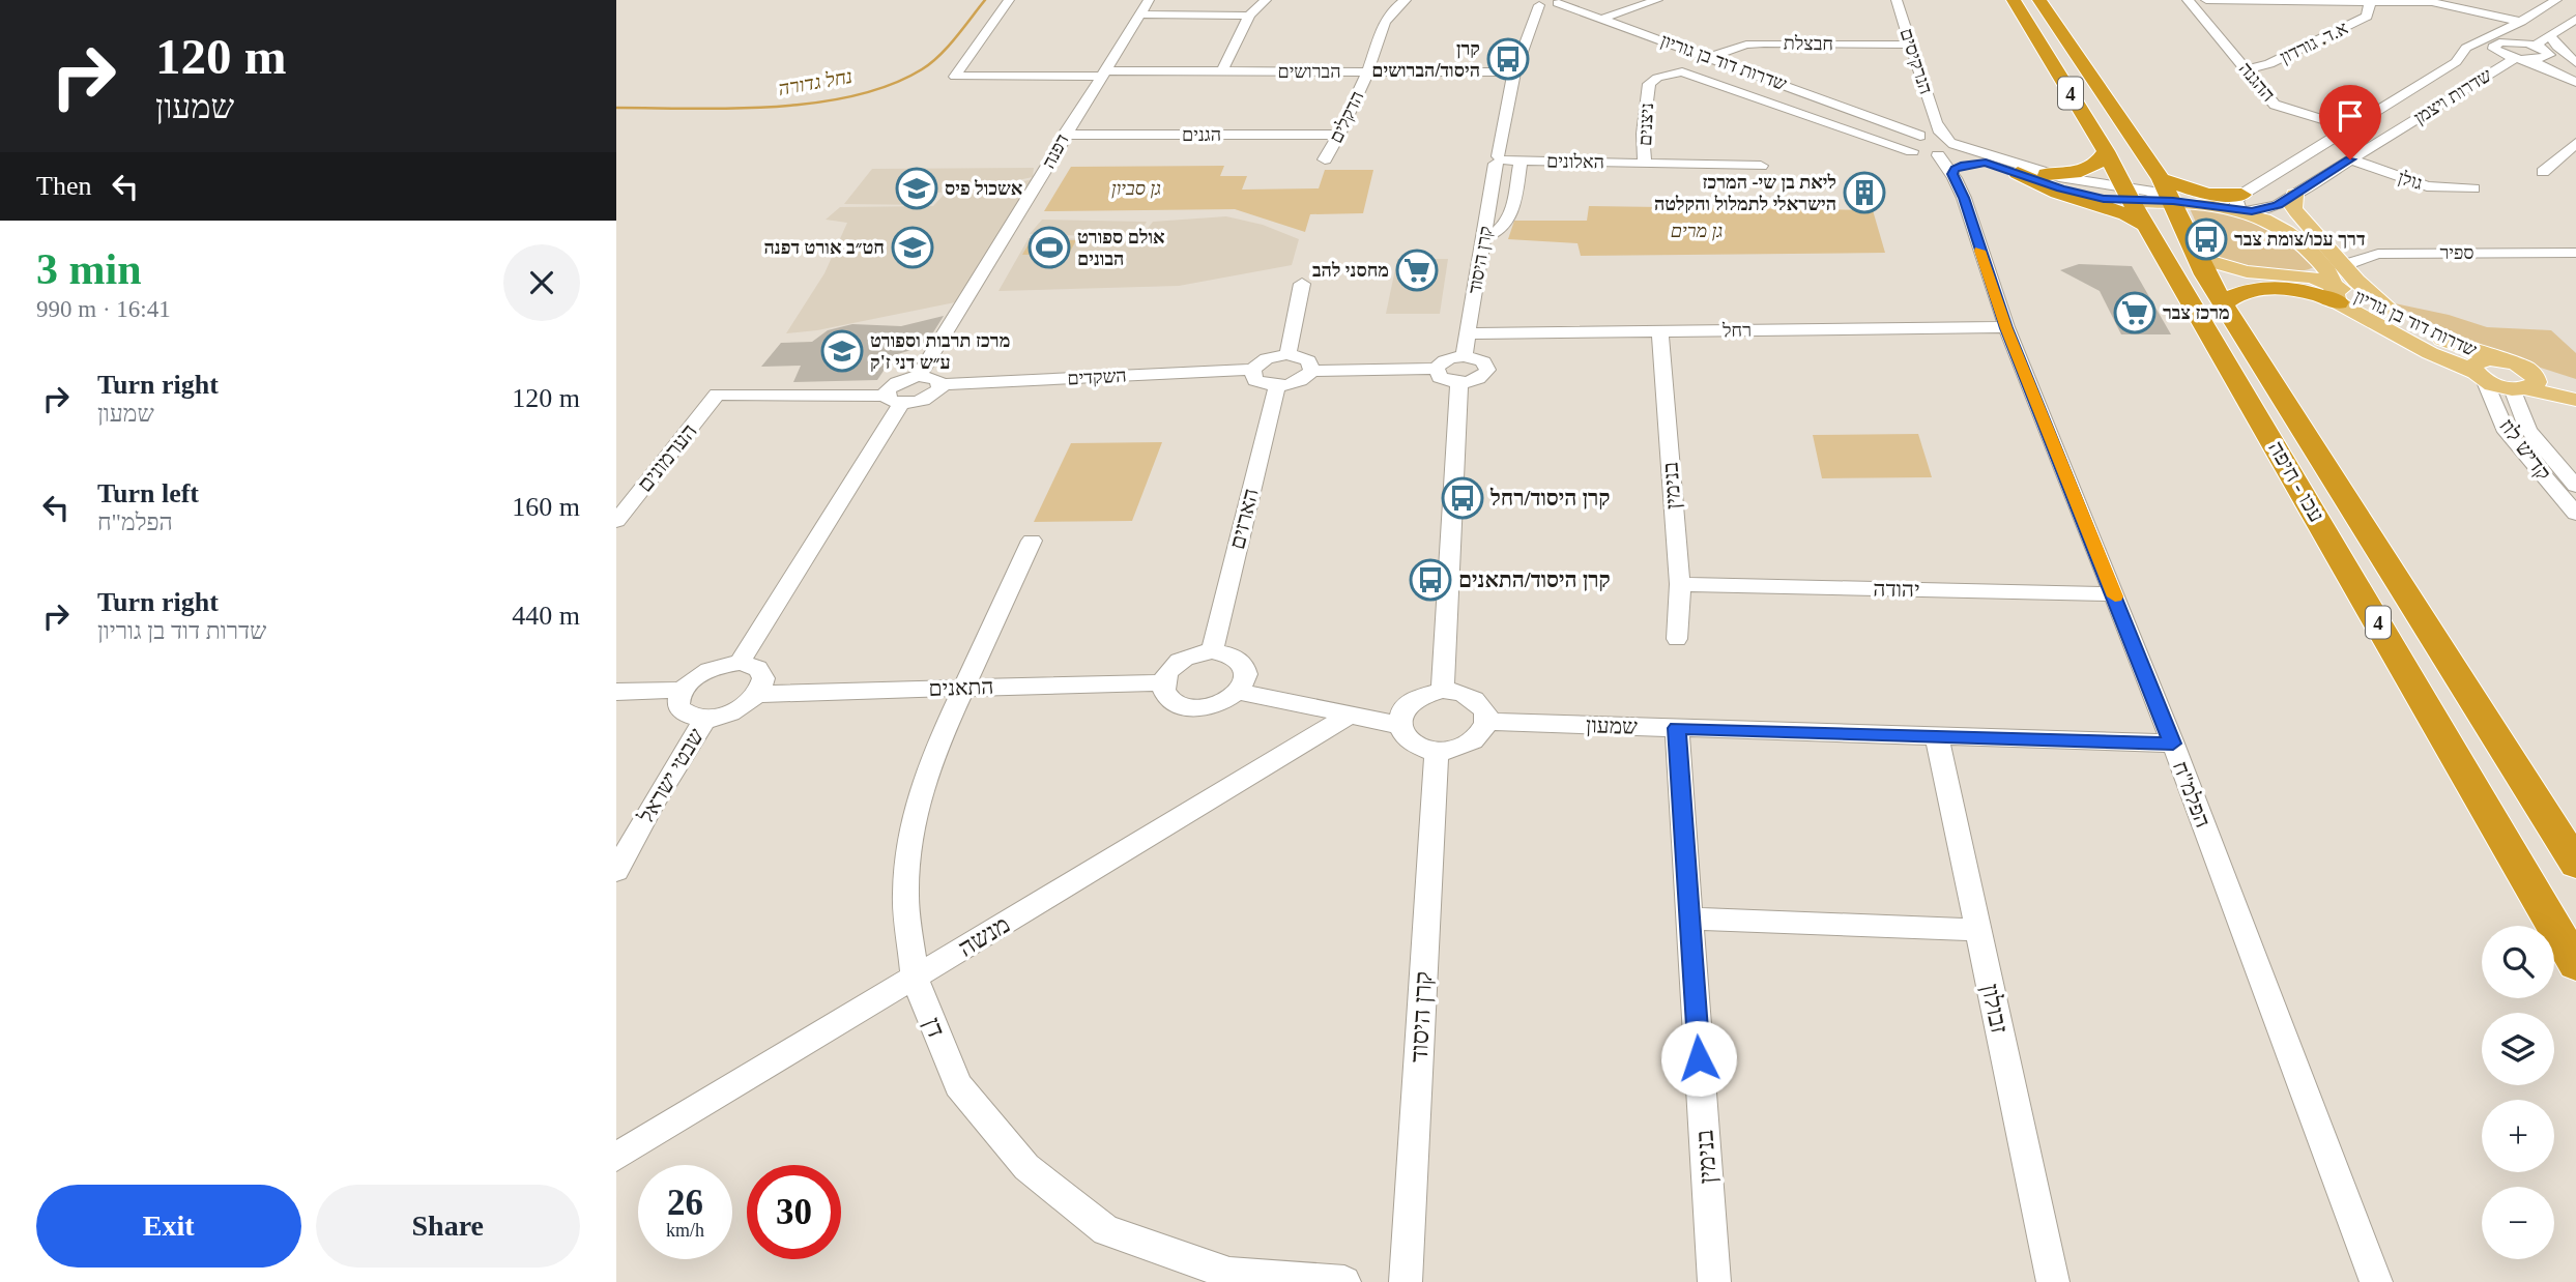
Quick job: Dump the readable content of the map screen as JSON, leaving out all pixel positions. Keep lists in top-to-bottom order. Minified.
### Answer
{"streets":{"highway":["4","עכו - חיפה"],"main road":["שדרות דוד בן גוריון"],"street":["א.ד. גורדון","חבצלת","הנרקיסים","הברושים","ההגנה","שדרות ויצמן","הדקלים","ניצנים","הגנים","דפנה","האלונים","גולן","ספיר","קרן היסוד","רחל","השקדים","קדיש לוז","הערמונים","בנימין","הארזים","יהודה","התאנים","שמעון","שבטי ישראל","הפלמ\"ח","מנשה","זבולון","דן"]},"crossings":[["א.ד. גורדון","ההגנה"],["חבצלת","הנרקיסים"],["חבצלת","שדרות דוד בן גוריון"],["הנרקיסים","שדרות דוד בן גוריון"],["הנרקיסים","הפלמ\"ח"],["שדרות דוד בן גוריון","שדרות ויצמן"],["שדרות דוד בן גוריון","ניצנים"],["שדרות דוד בן גוריון","ספיר"],["שדרות דוד בן גוריון","קרן היסוד"],["שדרות דוד בן גוריון","קדיש לוז"],["שדרות דוד בן גוריון","עכו - חיפה"],["שדרות דוד בן גוריון","הפלמ\"ח"],["הברושים","הדקלים"],["הברושים","דפנה"],["הברושים","קרן היסוד"],["ההגנה","שדרות ויצמן"],["שדרות ויצמן","גולן"],["הדקלים","הגנים"],["ניצנים","האלונים"],["הגנים","דפנה"],["האלונים","קרן היסוד"],["קרן היסוד","רחל"],["קרן היסוד","שמעון"],["רחל","בנימין"],["רחל","הפלמ\"ח"],["בנימין","יהודה"],["בנימין","שמעון"],["הארזים","התאנים"],["יהודה","הפלמ\"ח"],["התאנים","דן"],["שמעון","הפלמ\"ח"],["שמעון","זבולון"],["מנשה","דן"]],"water":["נחל גדורה"],"parks":["גן סביון","גן מרים"],"places":{"bus stop":["קרן היסוד/הברושים","דרך עכו/צומת צבר","קרן היסוד/רחל","קרן היסוד/התאנים"],"school or university":["אשכול פיס","חט״ב אורט דפנה","מרכז תרבות וספורט ע״ש דני ז'ק"],"building":["ליאת בן שי- המרכז הישראלי לתמלול והקלטה"],"sports":["אולם ספורט הבונים"],"supermarket":["מחסני להב","מרכז צבר"]},"page":{"turn":["120 m","שמעון"],"then":"Then","heading":["3 min","990 m · 16:41"],"list":[{"name":"Turn right","note":"שמעון","value":"120 m"},{"name":"Turn left","note":"הפלמ\"ח","value":"160 m"},{"name":"Turn right","note":"שדרות דוד בן גוריון","value":"440 m"}],"map_buttons":["+","−"],"speed":"26 km/h","limit":"30","buttons":["Exit","Share"]}}
